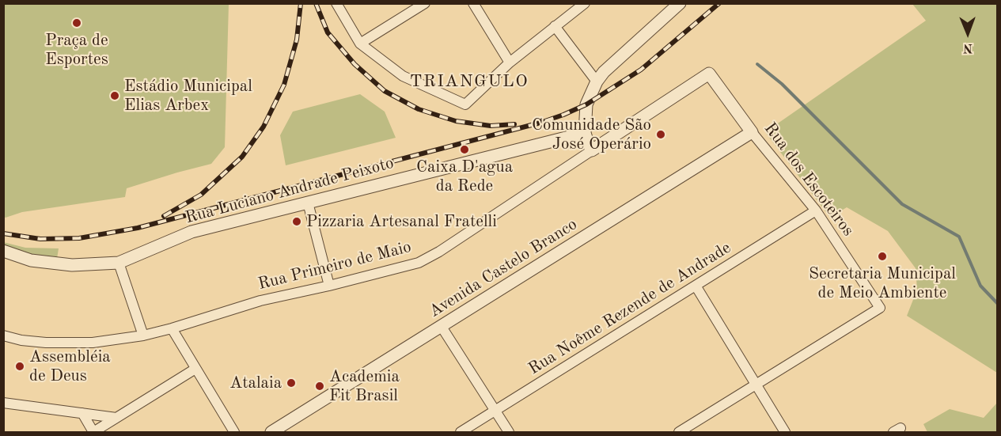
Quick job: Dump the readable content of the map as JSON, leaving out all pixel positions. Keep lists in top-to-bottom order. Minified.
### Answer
{"streets":{"street":["Rua dos Escoteiros","Rua Luciano Andrade Peixoto","Rua Primeiro de Maio","Avenida Castelo Branco","Rua Noême Rezende de Andrade"]},"crossings":[["Rua dos Escoteiros","Rua Primeiro de Maio"],["Rua dos Escoteiros","Avenida Castelo Branco"],["Rua dos Escoteiros","Rua Noême Rezende de Andrade"]],"districts":["TRIANGULO"],"places":["Praça de Esportes","Estádio Municipal Elias Arbex","Comunidade São José Operário","Caixa D'agua da Rede","Pizzaria Artesanal Fratelli","Secretaria Municipal de Meio Ambiente","Assembléia de Deus","Atalaia","Academia Fit Brasil"],"north":"bottom"}
